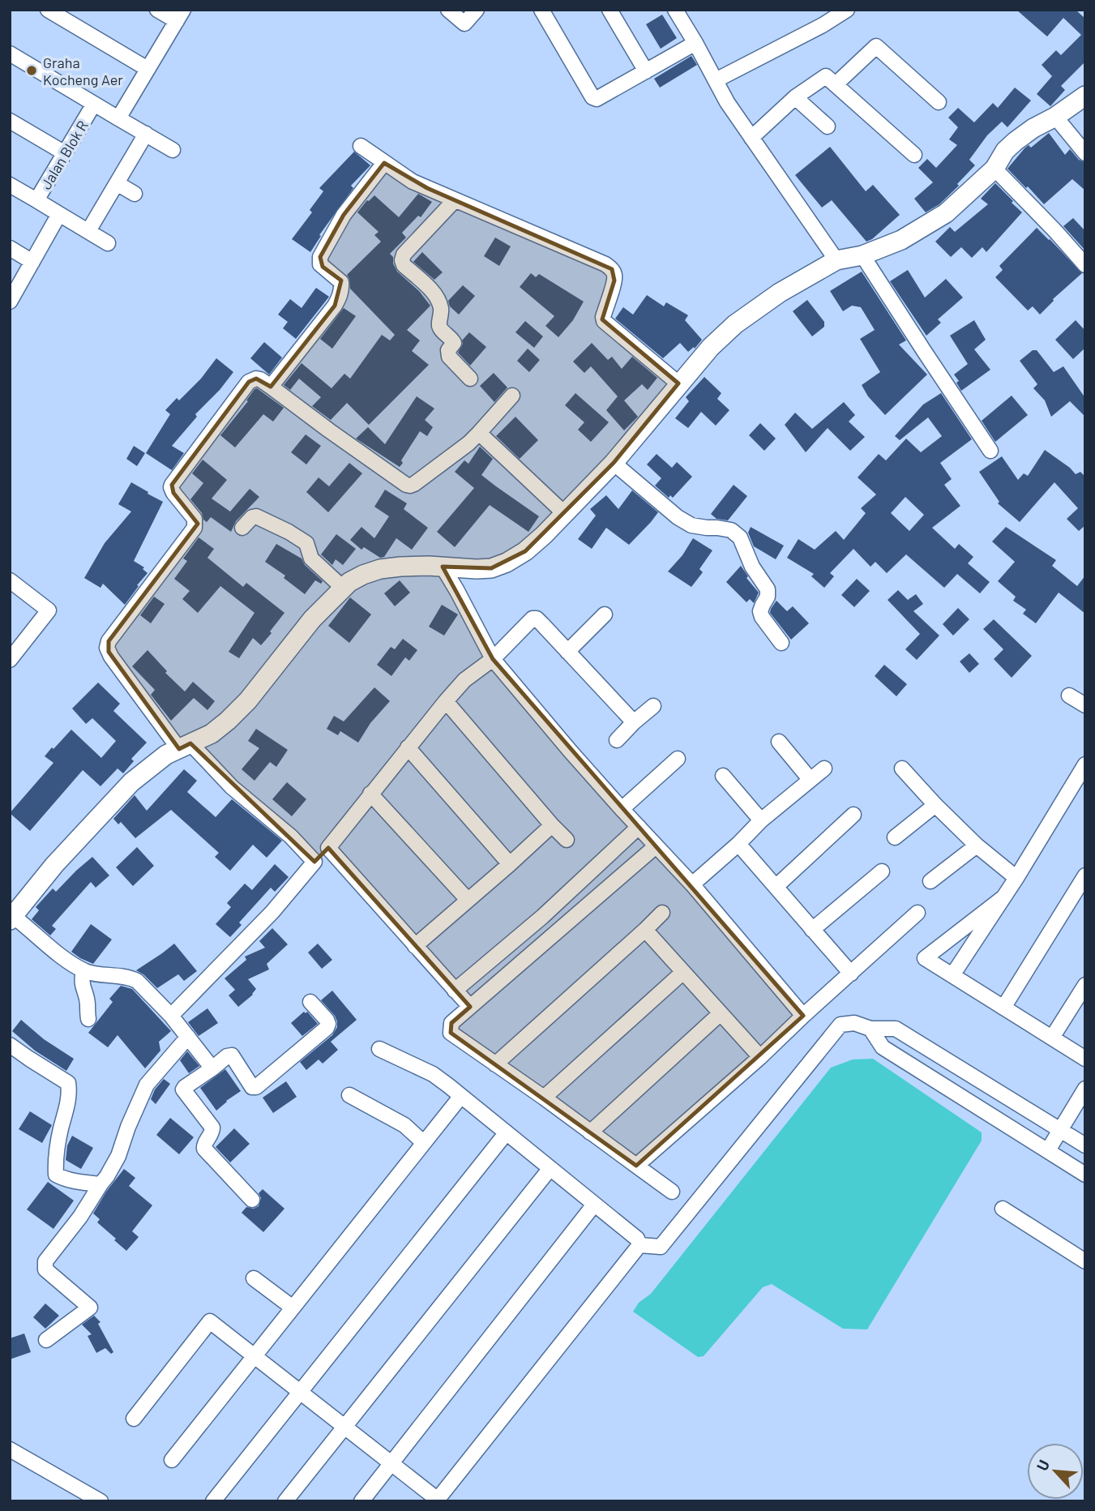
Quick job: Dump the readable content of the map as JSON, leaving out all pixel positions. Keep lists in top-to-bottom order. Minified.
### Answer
{"streets":{"street":["Jalan Blok R"]},"places":["Graha Kocheng Aer"],"north":"top left"}
